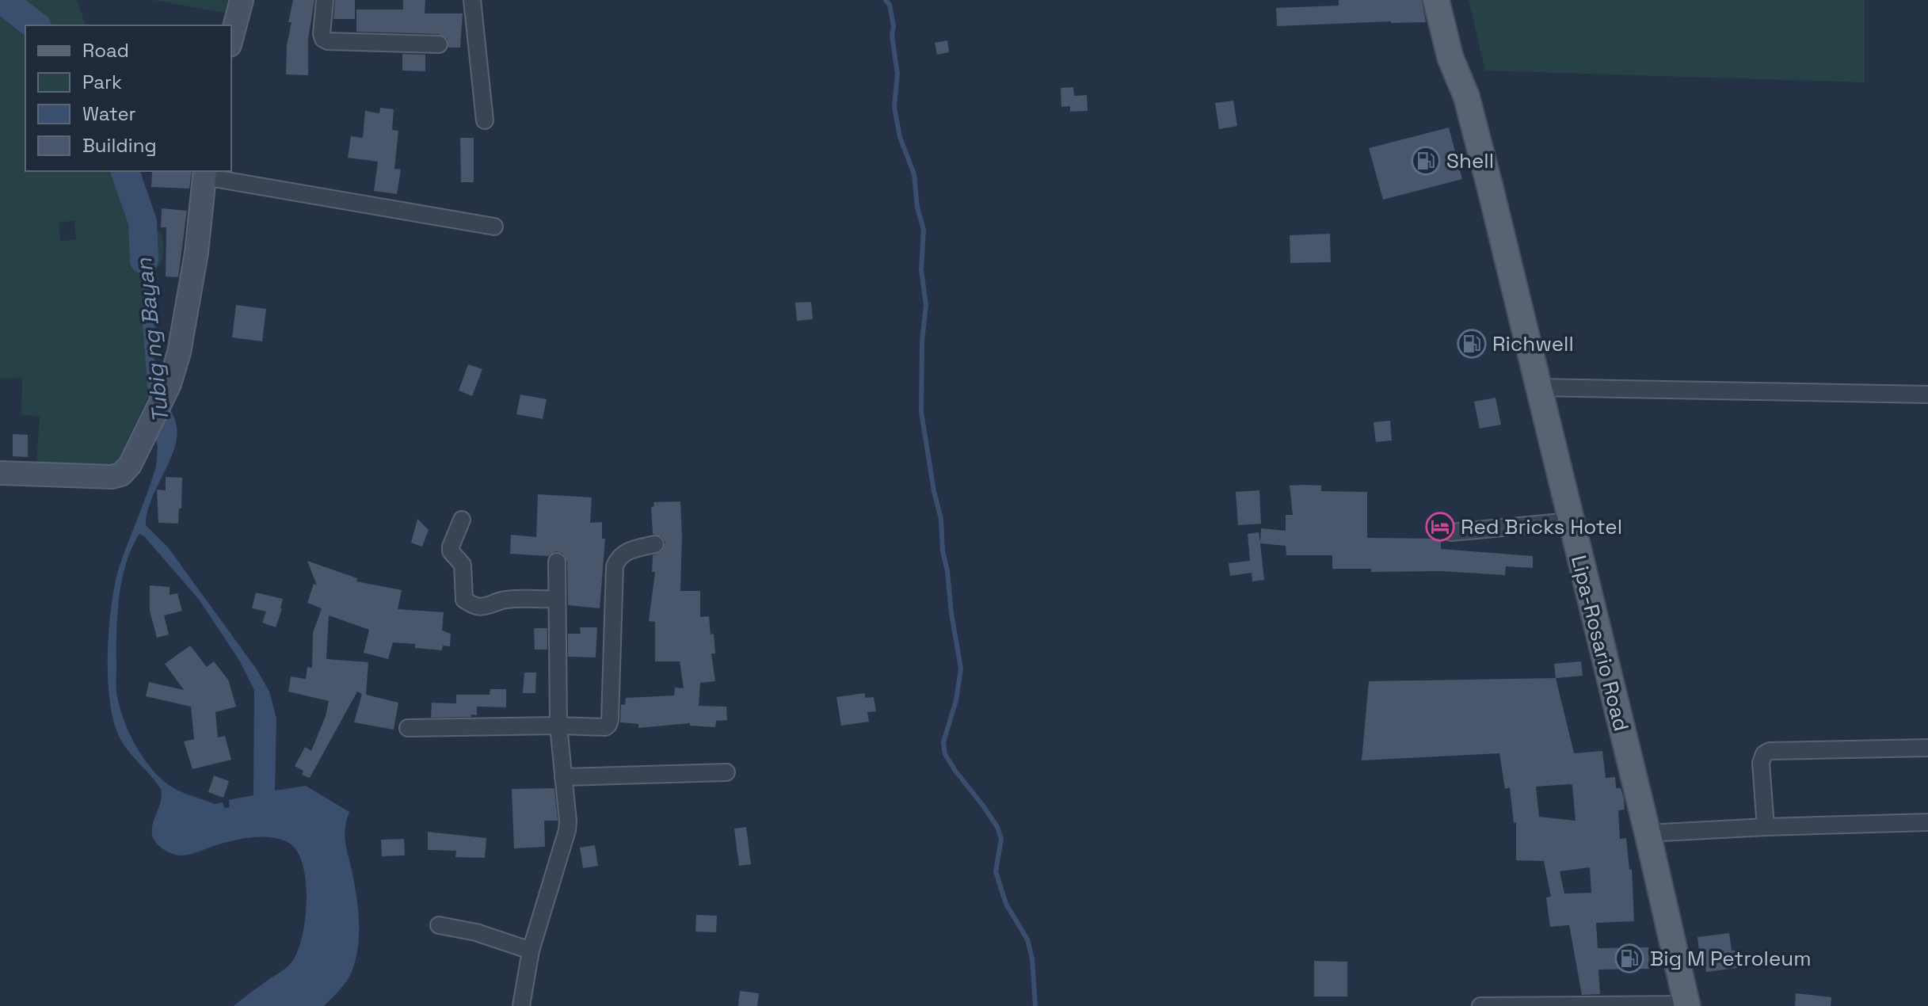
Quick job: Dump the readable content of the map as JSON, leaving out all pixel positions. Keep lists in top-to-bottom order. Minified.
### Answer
{"streets":{"main road":["Lipa-Rosario Road"]},"water":["Tubig ng Bayan"],"places":{"fuel station":["Shell","Richwell","Big M Petroleum"],"hotel":["Red Bricks Hotel"]},"legend":["Road","Park","Water","Building"]}
